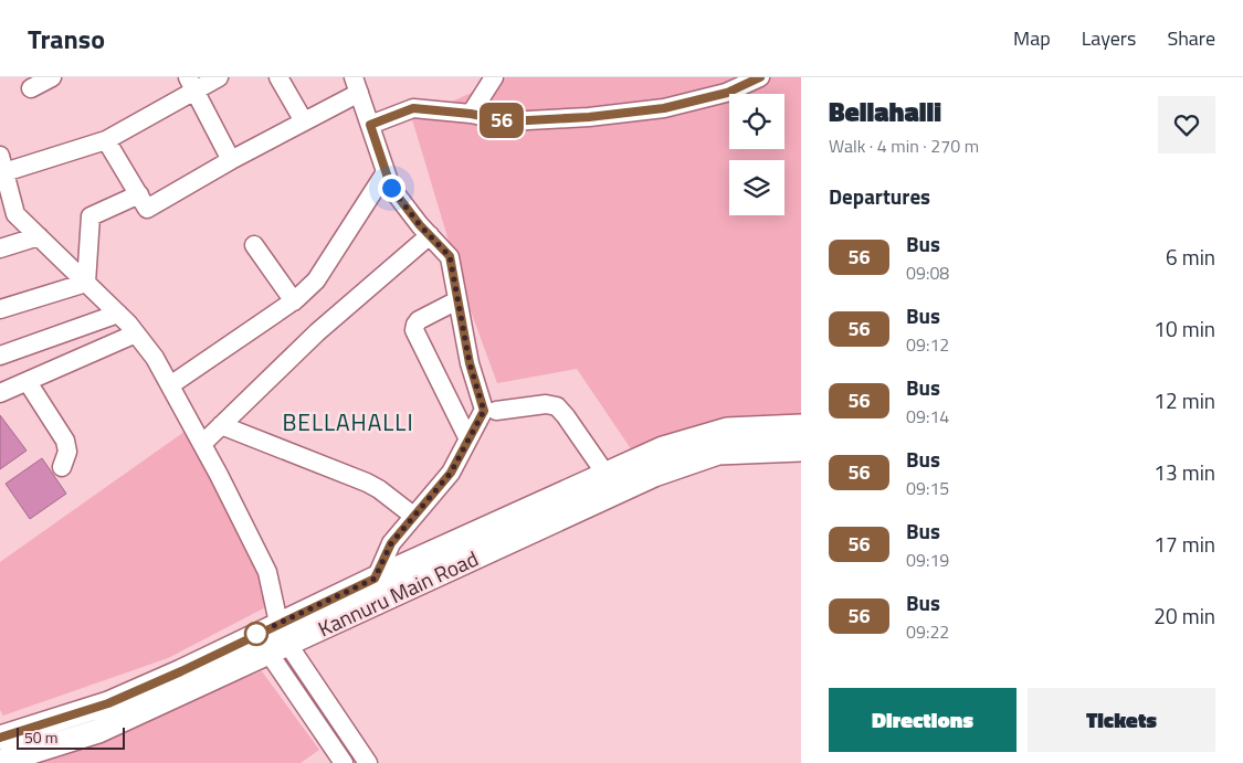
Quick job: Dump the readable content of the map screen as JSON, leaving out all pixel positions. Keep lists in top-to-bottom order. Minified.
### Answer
{"streets":{"main road":["Kannuru Main Road"]},"districts":["BELLAHALLI"],"lines":["bus line 56"],"scale_bar":"50 m","page":{"header":"Transo","nav":["Map","Layers","Share"],"on_map":"56","heading":[["Bellahalli","Walk · 4 min · 270 m"],"Departures"],"list":[{"mark":"56","name":"Bus","note":"09:08","value":"6 min"},{"mark":"56","name":"Bus","note":"09:12","value":"10 min"},{"mark":"56","name":"Bus","note":"09:14","value":"12 min"},{"mark":"56","name":"Bus","note":"09:15","value":"13 min"},{"mark":"56","name":"Bus","note":"09:19","value":"17 min"},{"mark":"56","name":"Bus","note":"09:22","value":"20 min"}],"buttons":["Directions","Tickets"],"scale":"50 m"}}
